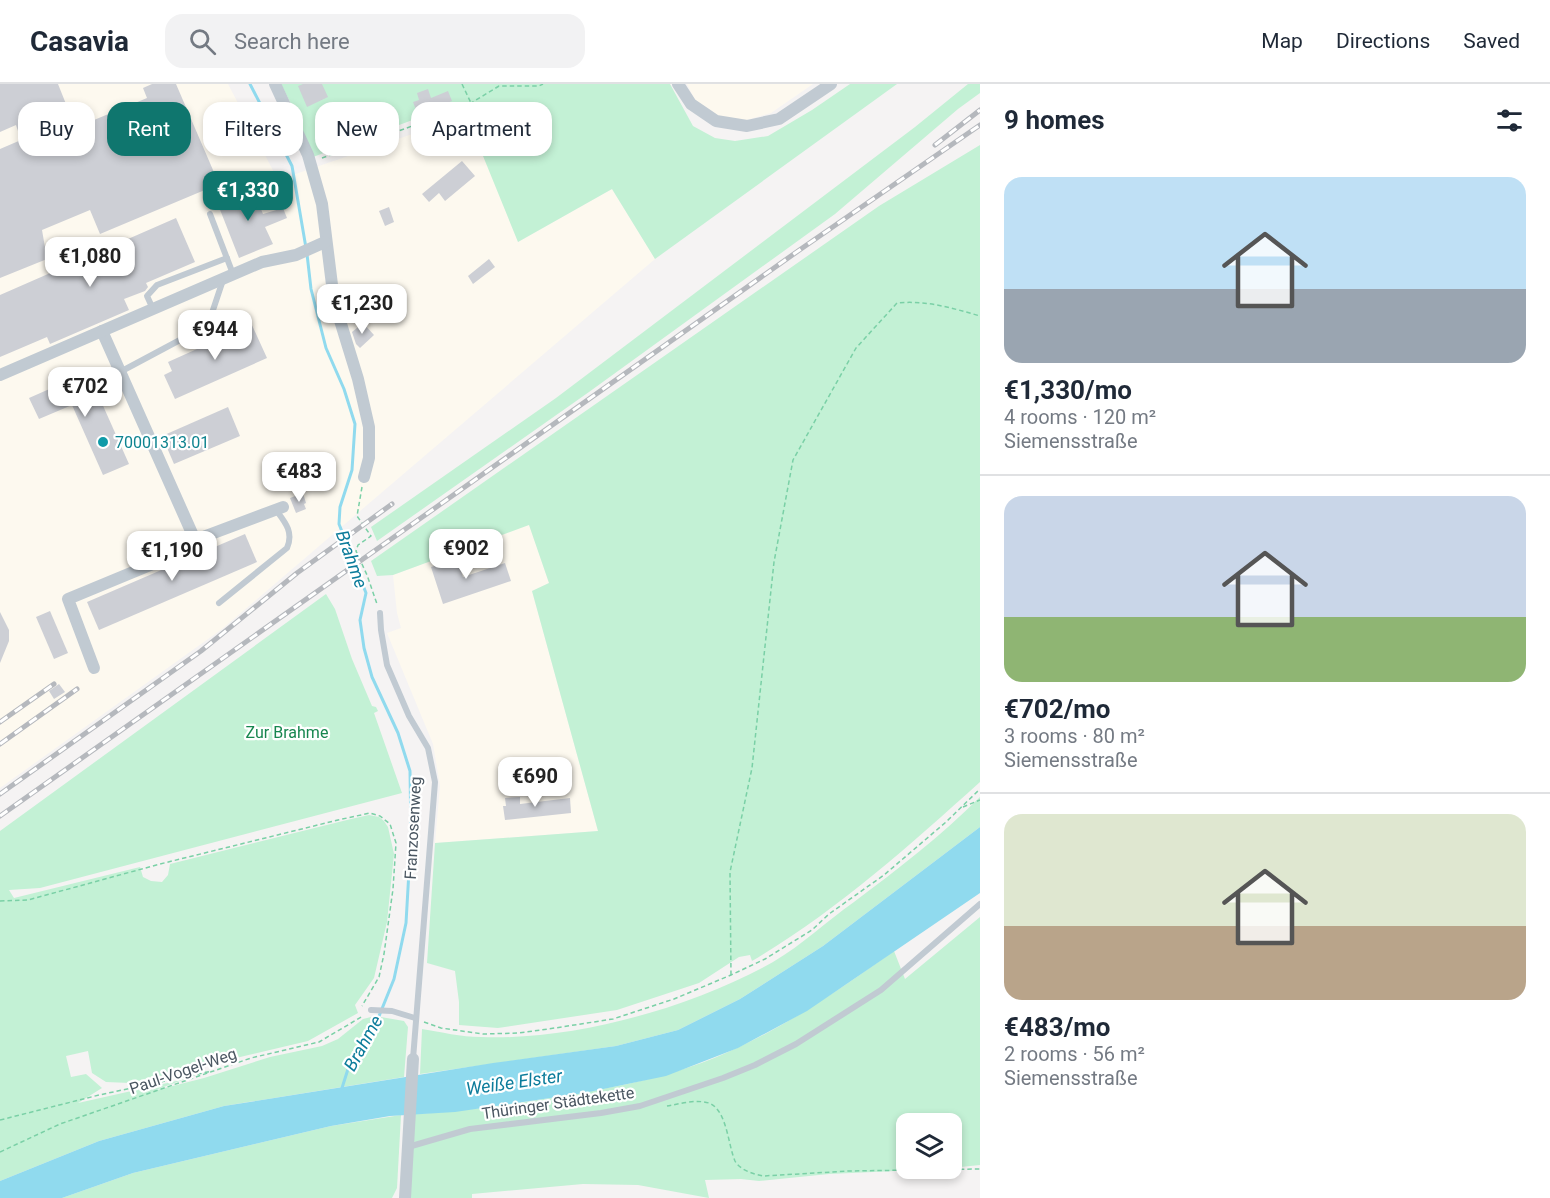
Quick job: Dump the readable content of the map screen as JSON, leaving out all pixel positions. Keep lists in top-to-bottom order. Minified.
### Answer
{"streets":{"lane":["Franzosenweg","Thüringer Städtekette"],"path":["Paul-Vogel-Weg"]},"water":["Brahme","Weiße Elster"],"parks":["Zur Brahme"],"places":["70001313.01"],"page":{"header":"Casavia","search":"Search here","nav":["Map","Directions","Saved"],"heading":"9 homes","chip":["Buy","Rent","Filters","New","Apartment"],"list":[{"name":"€1,330/mo","note":"4 rooms · 120 m² · Siemensstraße"},{"name":"€702/mo","note":"3 rooms · 80 m² · Siemensstraße"},{"name":"€483/mo","note":"2 rooms · 56 m² · Siemensstraße"}],"price":["€1,330","€1,080","€1,230","€944","€702","€483","€902","€1,190","€690"]}}
